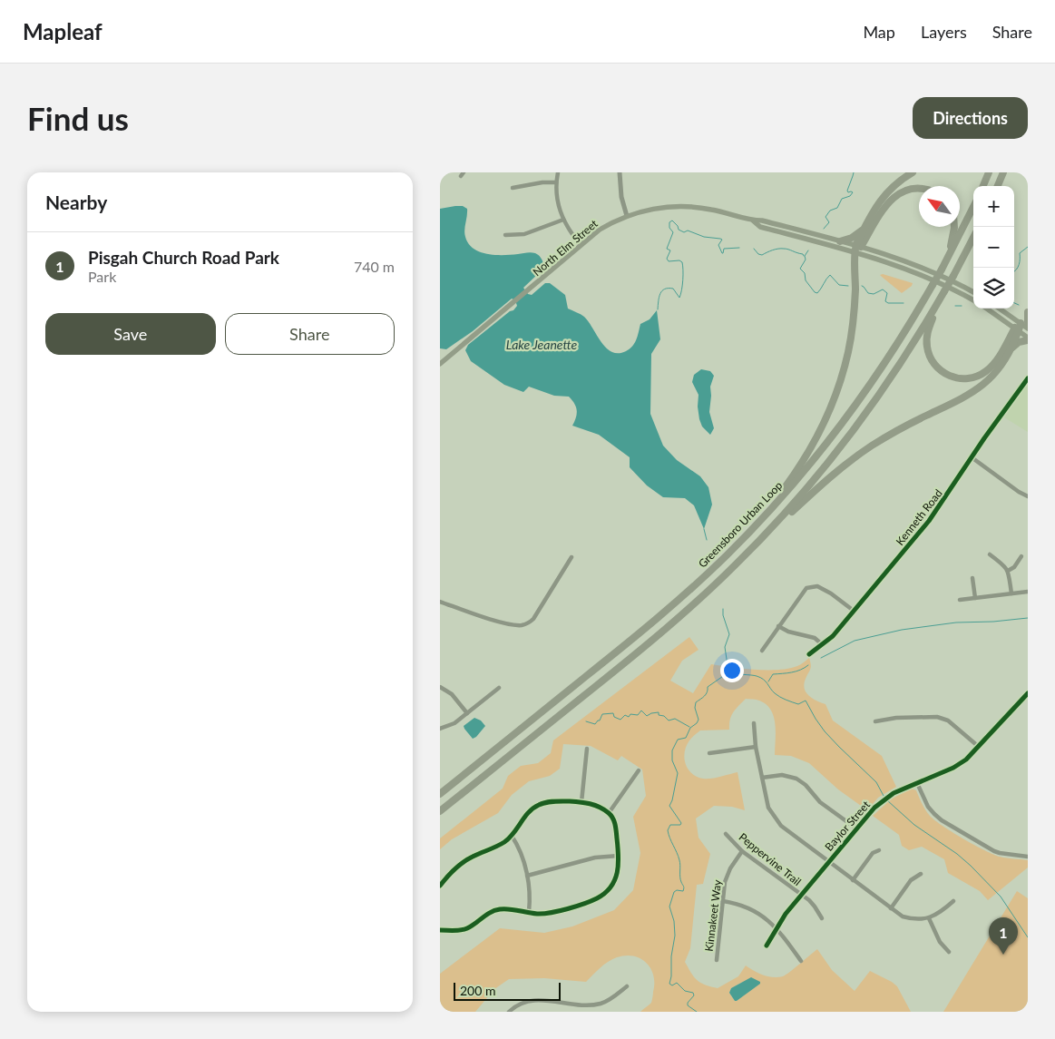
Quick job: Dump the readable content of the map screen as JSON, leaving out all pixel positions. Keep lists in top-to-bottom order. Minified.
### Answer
{"streets":{"highway":["Greensboro Urban Loop"],"main road":["North Elm Street"],"street":["Kenneth Road","Baylor Street","Peppervine Trail","Kinnakeet Way"]},"crossings":[["Baylor Street","Peppervine Trail"],["Peppervine Trail","Kinnakeet Way"]],"water":["Lake Jeanette"],"scale_bar":"200 m","north":"top left","page":{"header":"Mapleaf","nav":["Map","Layers","Share"],"buttons":["Directions",["Save","Share"]],"title":"Find us","heading":"Nearby","map_buttons":["+","−"],"list":[{"mark":"1","name":"Pisgah Church Road Park","note":"Park","value":"740 m"}],"pins":"1","scale":"200 m"}}
